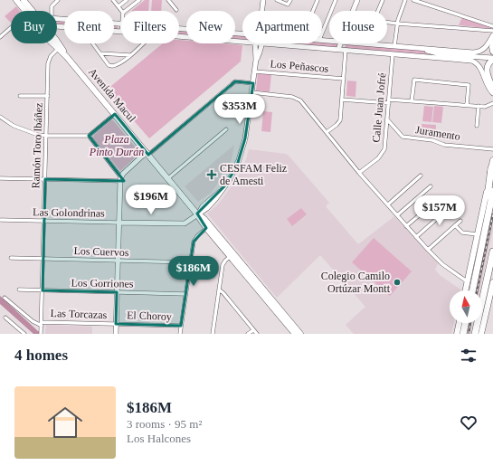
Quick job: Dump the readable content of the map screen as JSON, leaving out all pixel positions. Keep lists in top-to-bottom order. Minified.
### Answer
{"streets":{"main road":["Avenida Macul","Las Golondrinas"],"street":["Los Peñascos","Calle Juan Jofré","Juramento","Ramón Toro Ibáñez","Los Cuervos","Los Gorriones","Las Torcazas","El Choroy"]},"crossings":[["Los Peñascos","Las Golondrinas"],["Avenida Macul","Ramón Toro Ibáñez"],["Avenida Macul","Las Golondrinas"],["Calle Juan Jofré","Juramento"],["Ramón Toro Ibáñez","Las Golondrinas"],["Ramón Toro Ibáñez","Los Cuervos"],["Ramón Toro Ibáñez","Los Gorriones"],["Ramón Toro Ibáñez","Las Torcazas"],["Las Torcazas","El Choroy"]],"parks":["Plaza Pinto Durán"],"places":{"health":["CESFAM Feliz de Amesti"],"other":["Colegio Camilo Ortúzar Montt"]},"north":"top","page":{"chip":["Buy","Rent","Filters","New","Apartment","House"],"price":["$353M","$196M","$157M","$186M"],"heading":"4 homes","list":[{"name":"$186M","note":"3 rooms · 95 m² · Los Halcones"}]}}
